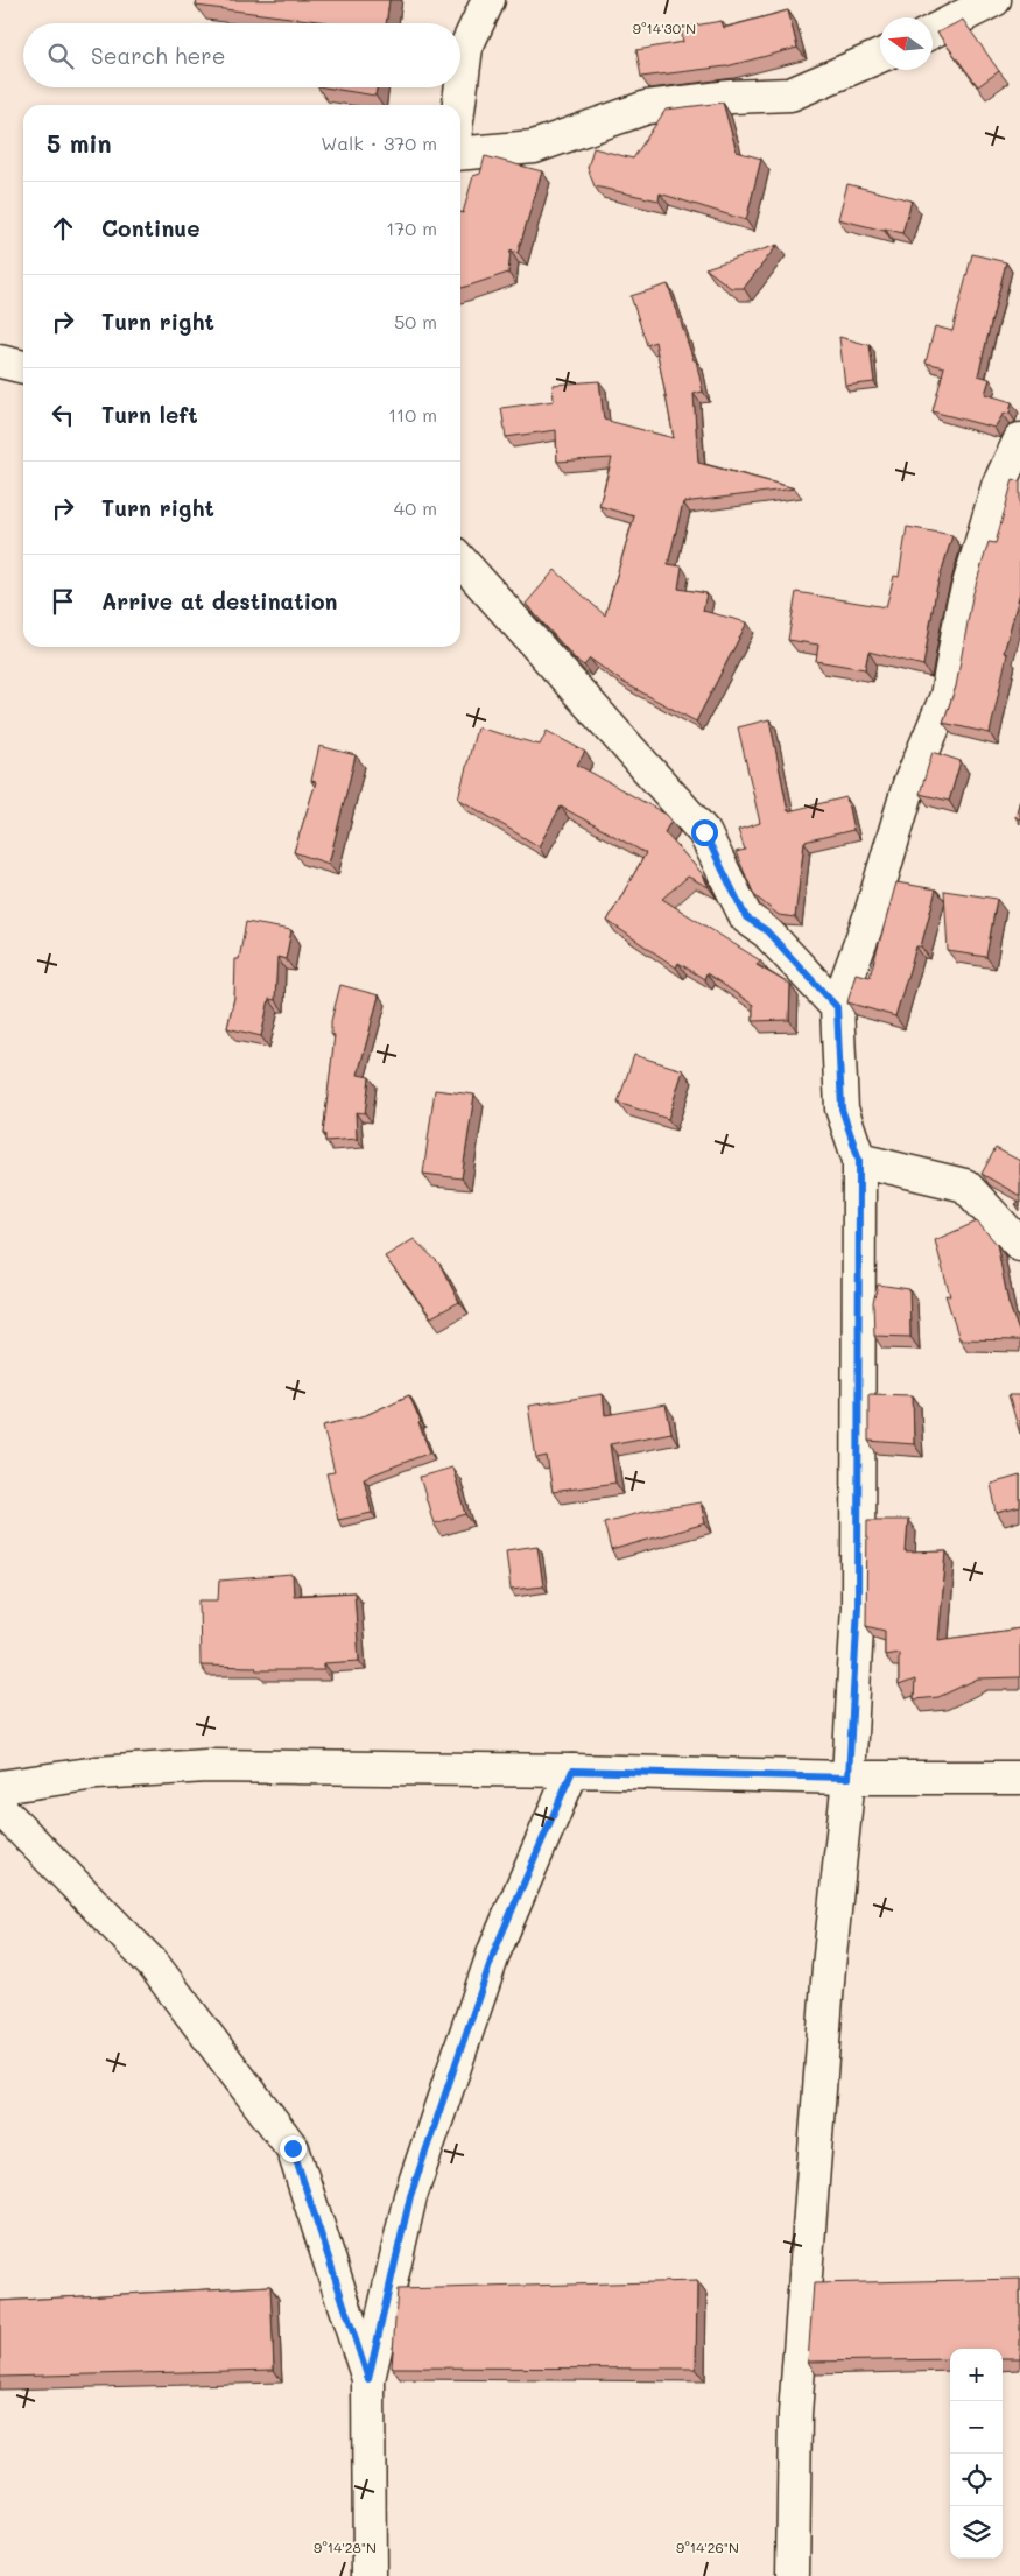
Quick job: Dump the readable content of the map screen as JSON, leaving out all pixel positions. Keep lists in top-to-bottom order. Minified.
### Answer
{"north":"left","page":{"search":"Search here","heading":["5 min","Walk · 370 m"],"list":[["Continue","170 m"],["Turn right","50 m"],["Turn left","110 m"],["Turn right","40 m"],"Arrive at destination"],"map_buttons":["+","−"]},"coordinates":["9°14'30\"N","9°14'28\"N","9°14'26\"N"]}
